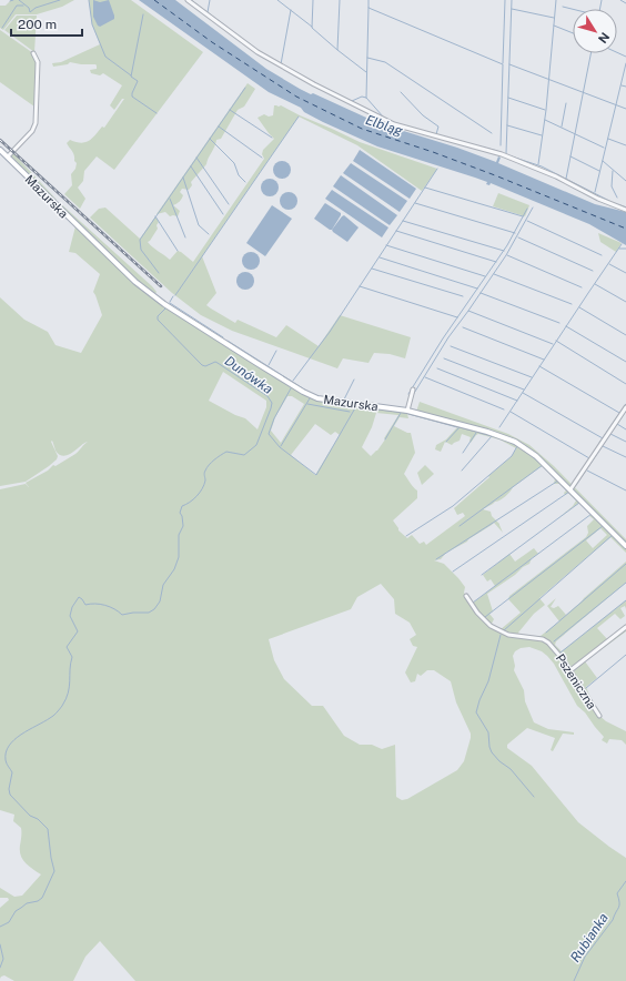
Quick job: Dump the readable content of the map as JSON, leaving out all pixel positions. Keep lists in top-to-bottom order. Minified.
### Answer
{"streets":{"main road":["Mazurska"],"street":["Pszeniczna"]},"water":["Elbląg","Dunówka","Rubianka"],"scale_bar":"200 m","north":"bottom right"}
